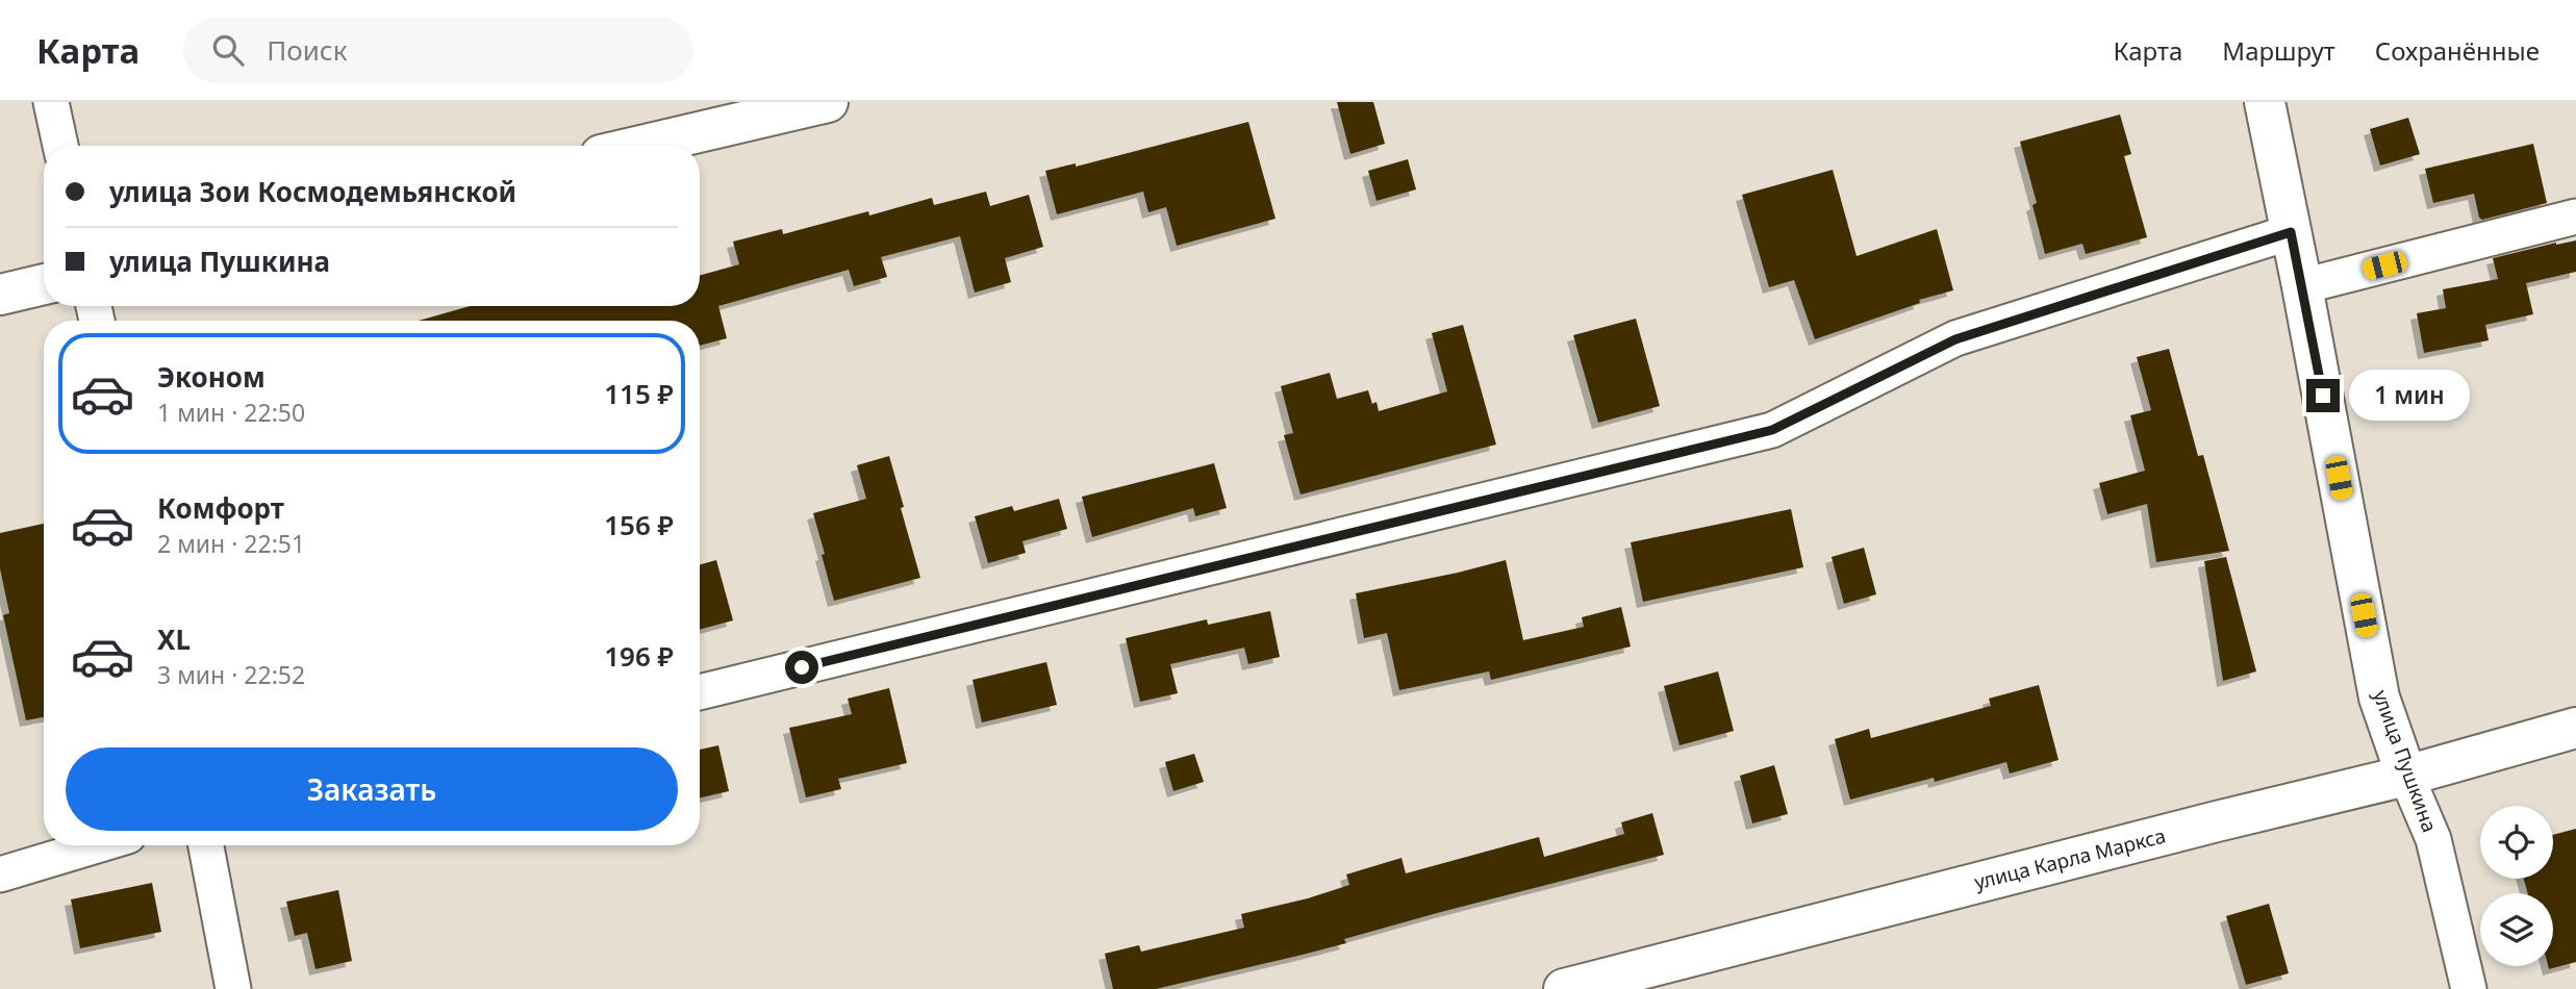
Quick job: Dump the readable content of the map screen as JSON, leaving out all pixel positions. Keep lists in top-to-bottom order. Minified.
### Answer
{"streets":{"street":["улица Пушкина","улица Карла Маркса"]},"crossings":[["улица Пушкина","улица Карла Маркса"]],"page":{"header":"Карта","search":"Поиск","nav":["Карта","Маршрут","Сохранённые"],"banner":["улица Зои Космодемьянской","улица Пушкина"],"list":[{"name":"Эконом","note":"1 мин · 22:50","value":"115 ₽"},{"name":"Комфорт","note":"2 мин · 22:51","value":"156 ₽"},{"name":"XL","note":"3 мин · 22:52","value":"196 ₽"}],"bubble":"1 мин","buttons":"Заказать"}}
